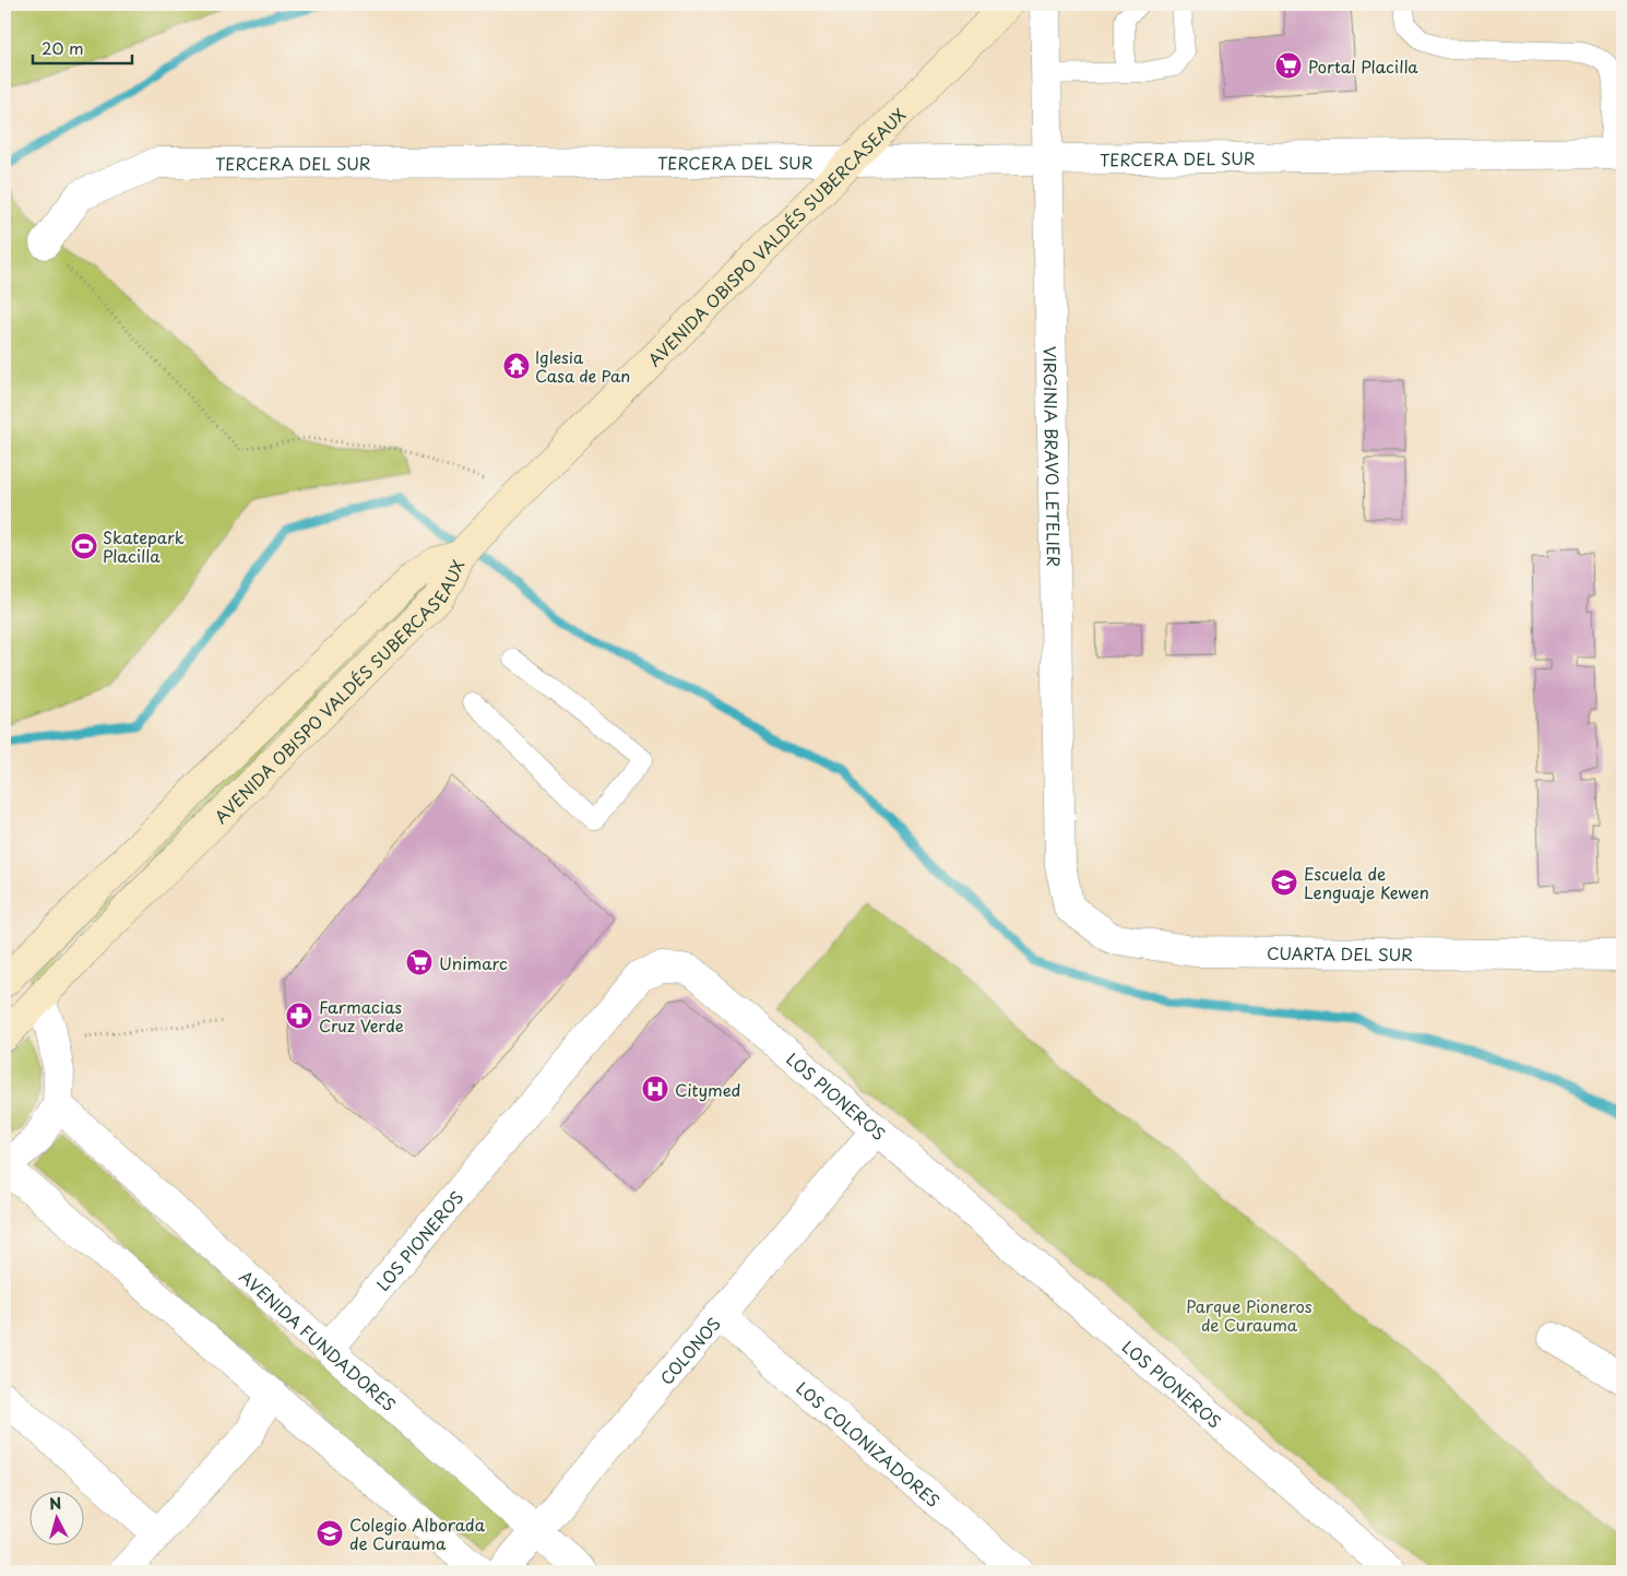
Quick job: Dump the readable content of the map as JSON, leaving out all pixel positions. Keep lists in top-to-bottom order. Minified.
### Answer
{"streets":{"main road":["AVENIDA OBISPO VALDÉS SUBERCASEAUX"],"street":["TERCERA DEL SUR","VIRGINIA BRAVO LETELIER","CUARTA DEL SUR","LOS PIONEROS","AVENIDA FUNDADORES","COLONOS","LOS COLONIZADORES"]},"crossings":[["TERCERA DEL SUR","AVENIDA OBISPO VALDÉS SUBERCASEAUX"],["TERCERA DEL SUR","VIRGINIA BRAVO LETELIER"],["VIRGINIA BRAVO LETELIER","CUARTA DEL SUR"],["LOS PIONEROS","AVENIDA FUNDADORES"],["LOS PIONEROS","COLONOS"],["AVENIDA FUNDADORES","COLONOS"],["COLONOS","LOS COLONIZADORES"]],"parks":["Parque Pioneros de Curauma"],"places":{"supermarket":["Portal Placilla","Unimarc"],"temple":["Iglesia Casa de Pan"],"sports":["Skatepark Placilla"],"school or university":["Escuela de Lenguaje Kewen","Colegio Alborada de Curauma"],"pharmacy":["Farmacias Cruz Verde"],"hospital":["Citymed"]},"scale_bar":"20 m","north":"top"}
